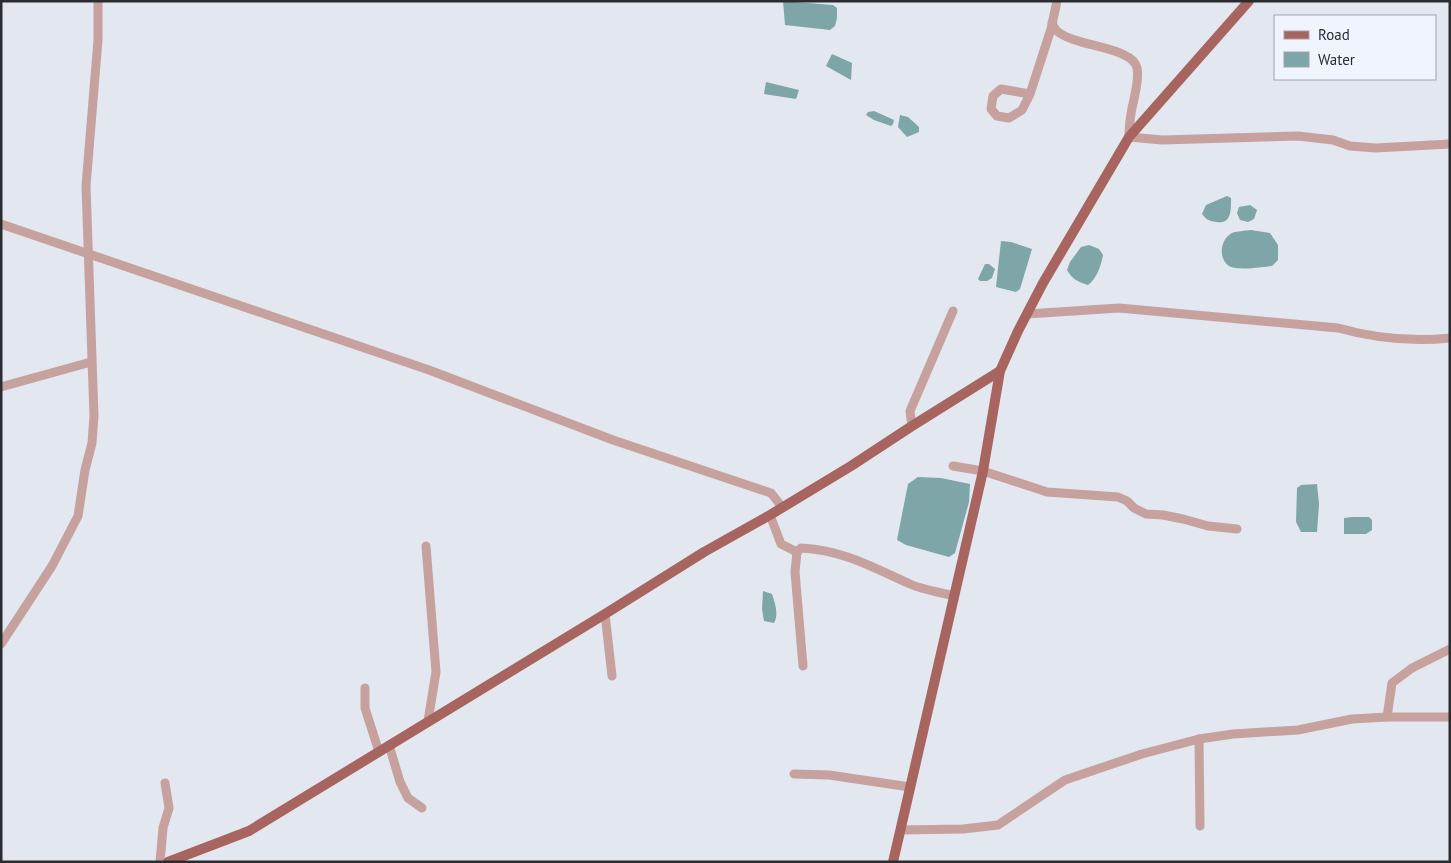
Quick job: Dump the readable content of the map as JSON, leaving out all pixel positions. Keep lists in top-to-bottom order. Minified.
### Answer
{"legend":["Road","Water"]}
